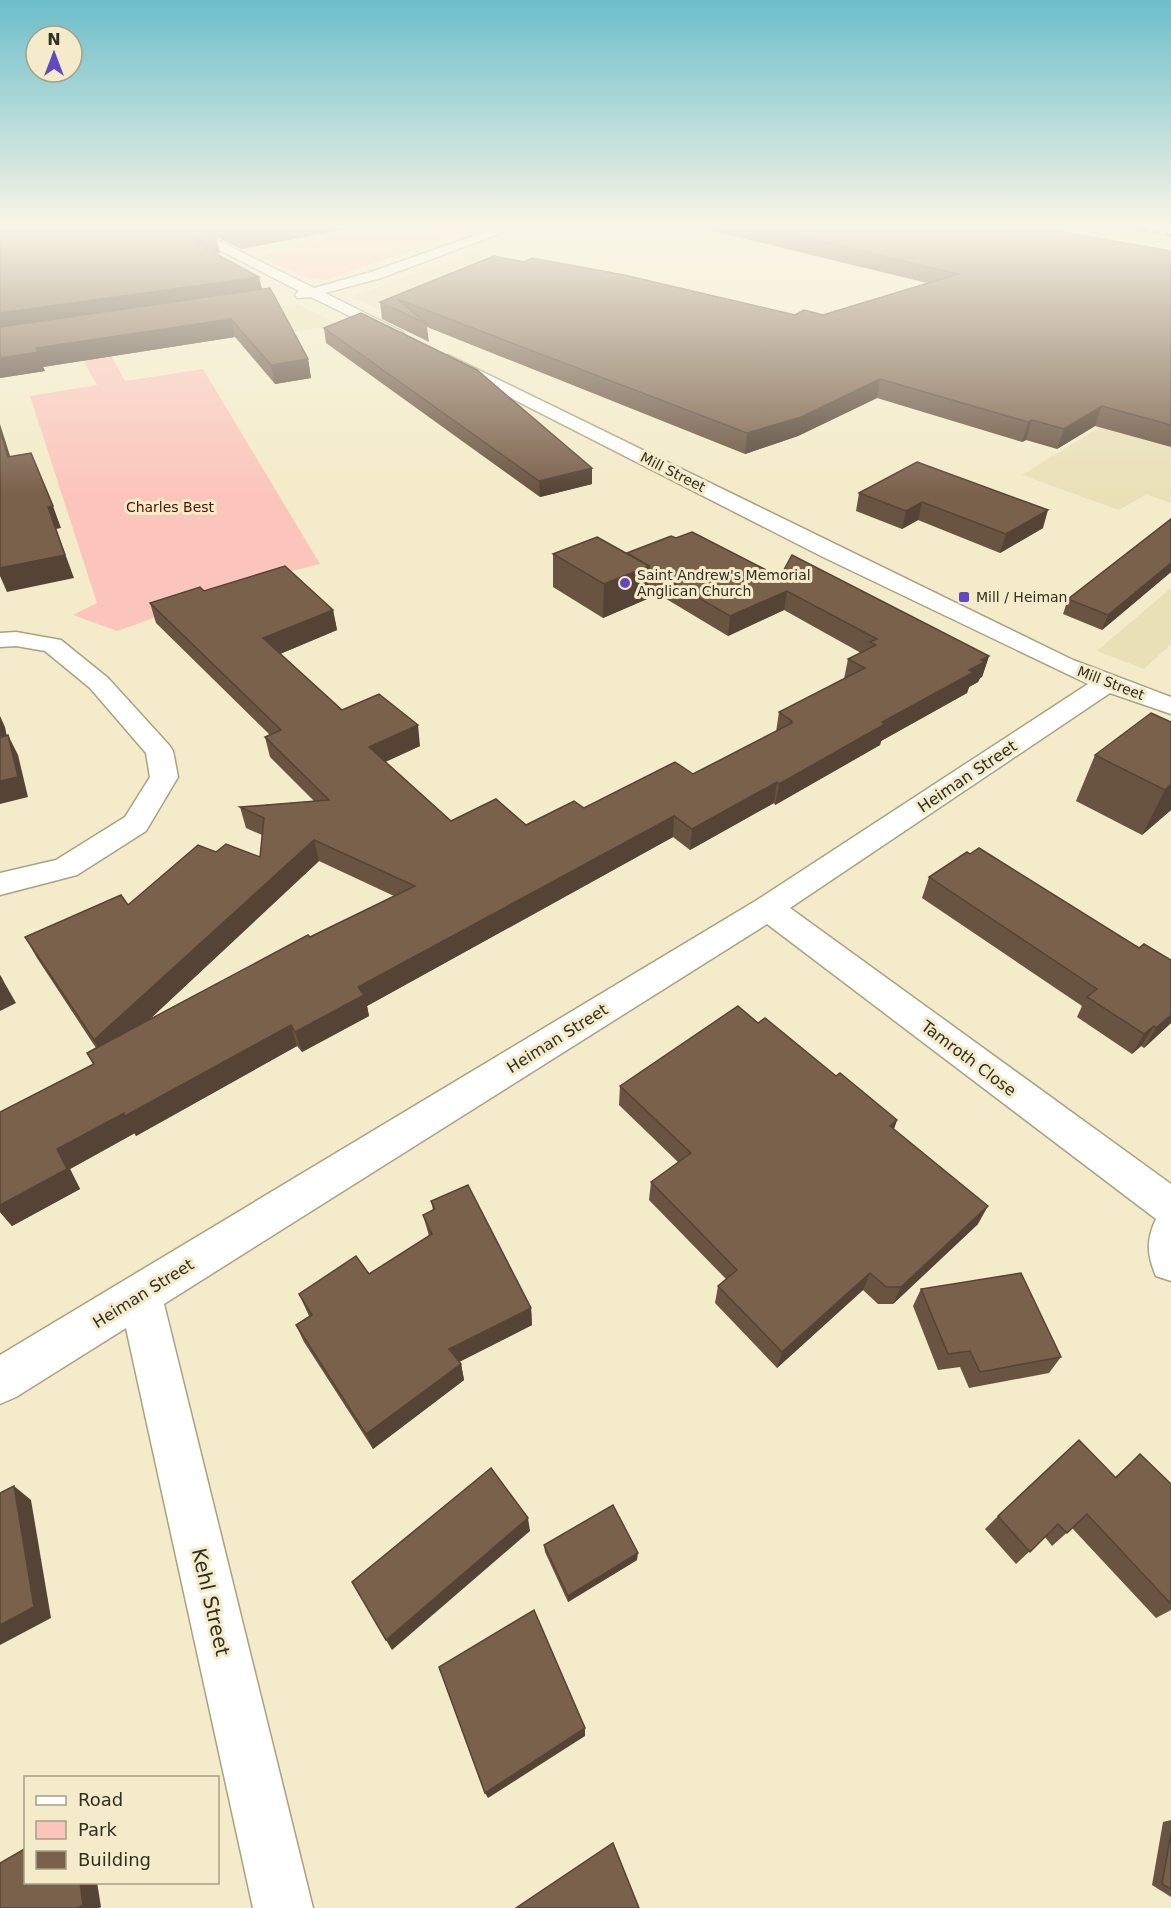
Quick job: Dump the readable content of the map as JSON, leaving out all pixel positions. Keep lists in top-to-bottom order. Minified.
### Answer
{"streets":{"street":["Mill Street","Heiman Street","Tamroth Close","Kehl Street"]},"crossings":[["Mill Street","Heiman Street"],["Heiman Street","Tamroth Close"],["Heiman Street","Kehl Street"]],"parks":["Charles Best"],"places":{"other":["Saint Andrew's Memorial Anglican Church"],"transit":["Mill / Heiman"]},"legend":["Road","Park","Building"],"north":"top"}
